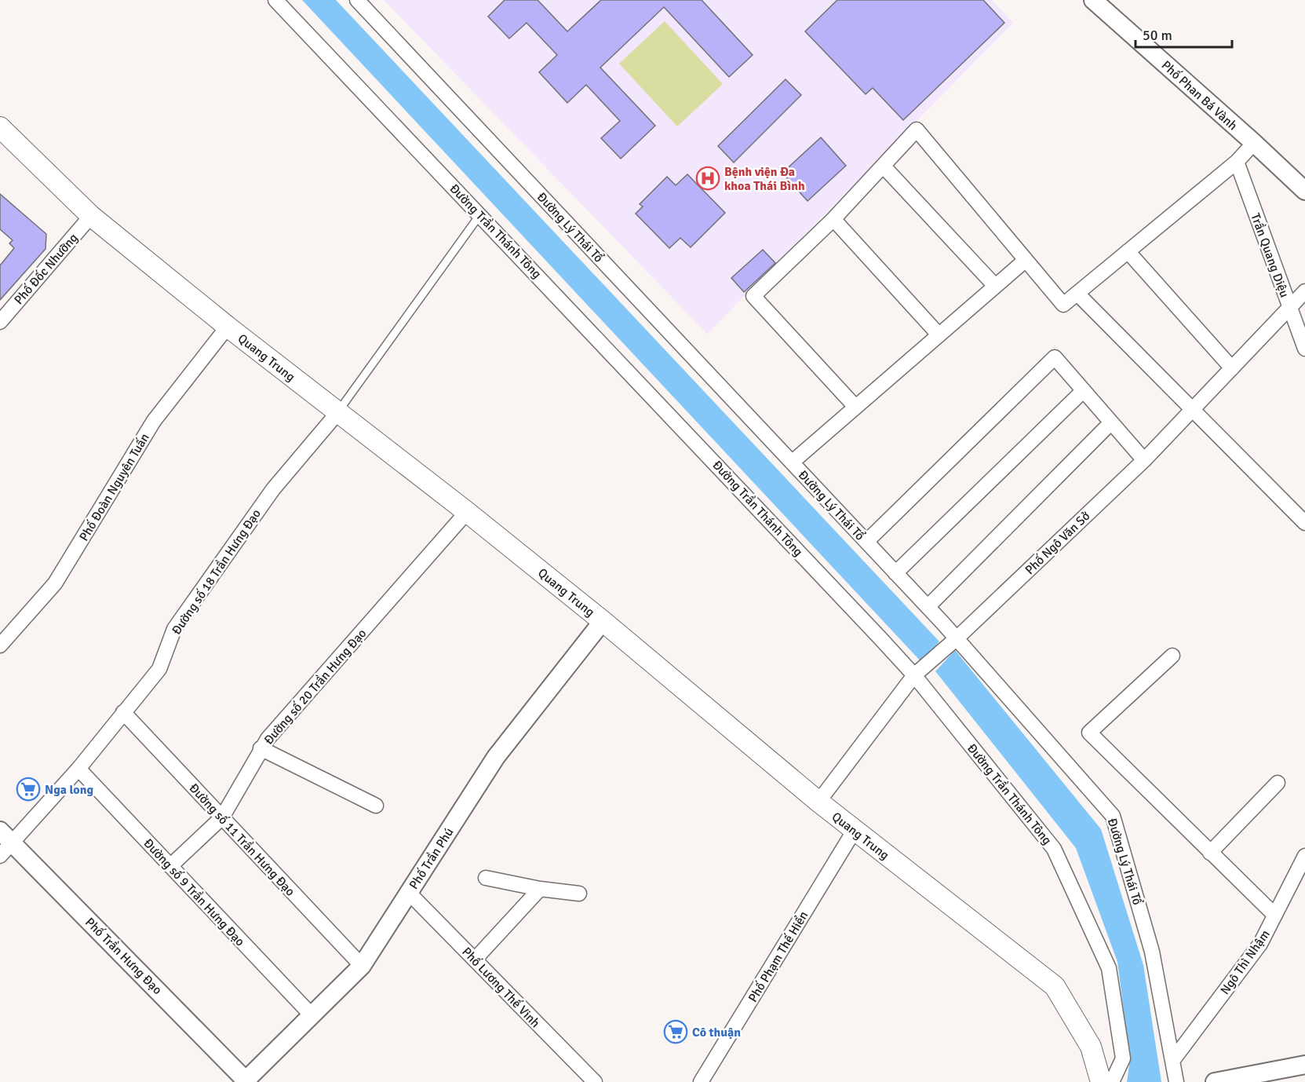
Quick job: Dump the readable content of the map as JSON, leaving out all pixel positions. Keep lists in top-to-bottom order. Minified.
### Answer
{"streets":{"main road":["Quang Trung"],"street":["Phố Phan Bá Vành","Đường Lý Thái Tổ","Đường Trần Thánh Tông","Trần Quang Diệu","Phố Đốc Nhưỡng","Phố Đoàn Nguyên Tuấn","Phố Ngô Văn Sở","Đường số 18 Trần Hưng Đạo","Đường số 20 Trần Hưng Đạo","Đường số 11 Trần Hưng Đạo","Phố Trần Phú","Đường số 9 Trần Hưng Đạo","Phố Trần Hưng Đạo","Phố Phạm Thế Hiển","Ngô Thì Nhậm","Phố Lương Thế Vinh"]},"crossings":[["Đường Lý Thái Tổ","Phố Ngô Văn Sở"],["Đường Lý Thái Tổ","Ngô Thì Nhậm"],["Đường Trần Thánh Tông","Phố Ngô Văn Sở"],["Trần Quang Diệu","Phố Ngô Văn Sở"],["Phố Đốc Nhưỡng","Quang Trung"],["Quang Trung","Phố Đoàn Nguyên Tuấn"],["Quang Trung","Phố Ngô Văn Sở"],["Quang Trung","Đường số 18 Trần Hưng Đạo"],["Quang Trung","Đường số 20 Trần Hưng Đạo"],["Quang Trung","Phố Trần Phú"],["Quang Trung","Phố Phạm Thế Hiển"],["Đường số 18 Trần Hưng Đạo","Đường số 11 Trần Hưng Đạo"],["Đường số 18 Trần Hưng Đạo","Đường số 9 Trần Hưng Đạo"],["Đường số 18 Trần Hưng Đạo","Phố Trần Hưng Đạo"],["Đường số 20 Trần Hưng Đạo","Đường số 11 Trần Hưng Đạo"],["Đường số 20 Trần Hưng Đạo","Đường số 9 Trần Hưng Đạo"],["Đường số 11 Trần Hưng Đạo","Phố Trần Phú"],["Phố Trần Phú","Đường số 9 Trần Hưng Đạo"],["Phố Trần Phú","Phố Trần Hưng Đạo"],["Phố Trần Phú","Phố Lương Thế Vinh"]],"places":{"hospital":["Bệnh viện Đa khoa Thái Bình"],"supermarket":["Nga long","Cô thuận"]},"scale_bar":"50 m"}
